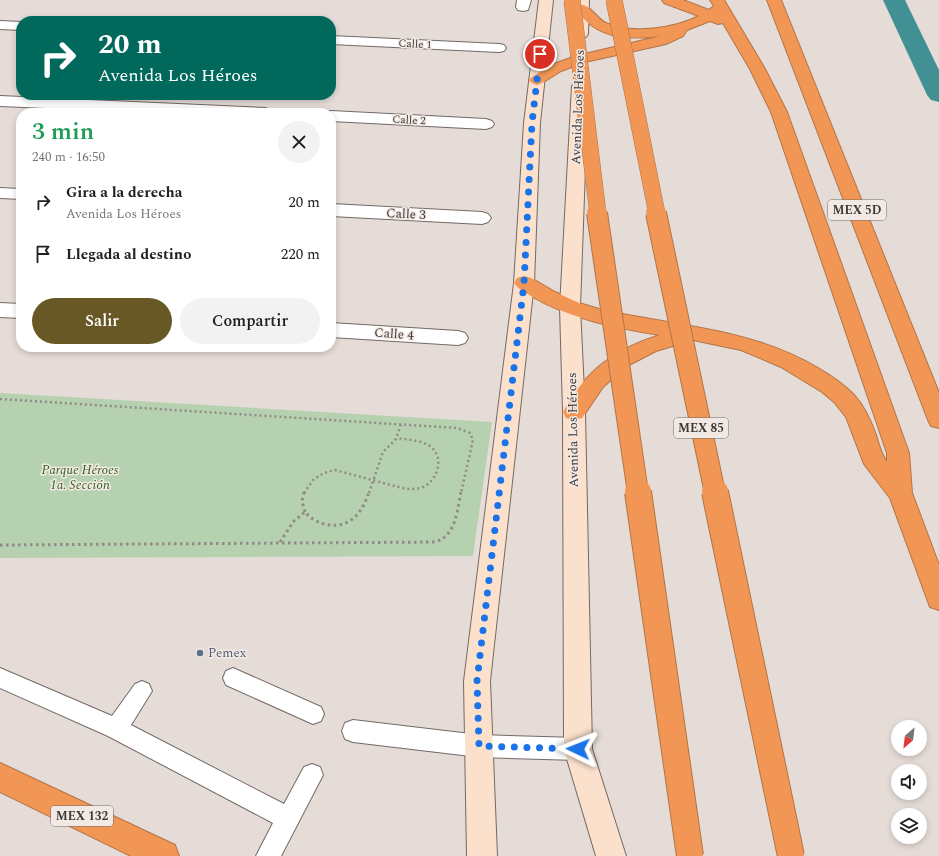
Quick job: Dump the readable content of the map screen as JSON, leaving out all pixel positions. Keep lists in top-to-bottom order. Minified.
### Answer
{"streets":{"highway":["MEX 5D","MEX 85","MEX 132"],"main road":["Avenida Los Héroes"],"street":["Calle 1","Calle 2","Calle 3","Calle 4"]},"parks":["Parque Héroes 1a. Sección"],"places":["Pemex"],"north":"bottom left","page":{"turn":["20 m","Avenida Los Héroes"],"heading":["3 min","240 m · 16:50"],"list":[{"name":"Gira a la derecha","note":"Avenida Los Héroes","value":"20 m"},{"name":"Llegada al destino","value":"220 m"}],"buttons":["Salir","Compartir"]}}
